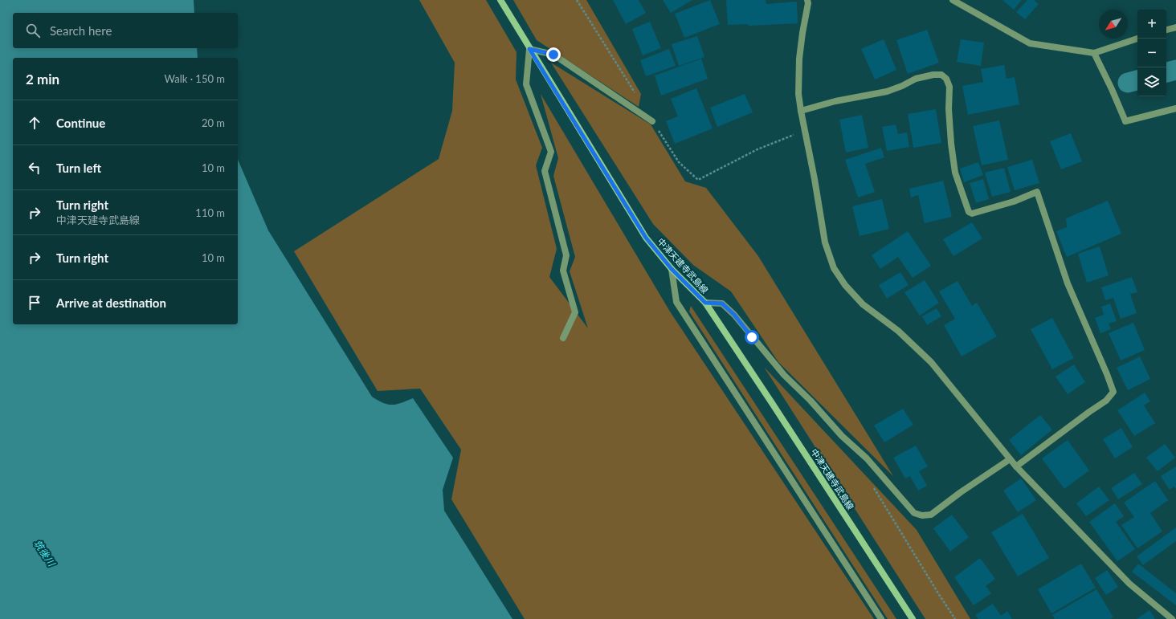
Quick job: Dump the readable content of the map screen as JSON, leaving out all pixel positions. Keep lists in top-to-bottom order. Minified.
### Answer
{"streets":{"main road":["中津天建寺武島線"]},"water":["筑後川"],"north":"bottom left","page":{"map_buttons":["+","−"],"search":"Search here","heading":["2 min","Walk · 150 m"],"list":[["Continue","20 m"],["Turn left","10 m"],["Turn right","中津天建寺武島線","110 m"],["Turn right","10 m"],"Arrive at destination"]}}
